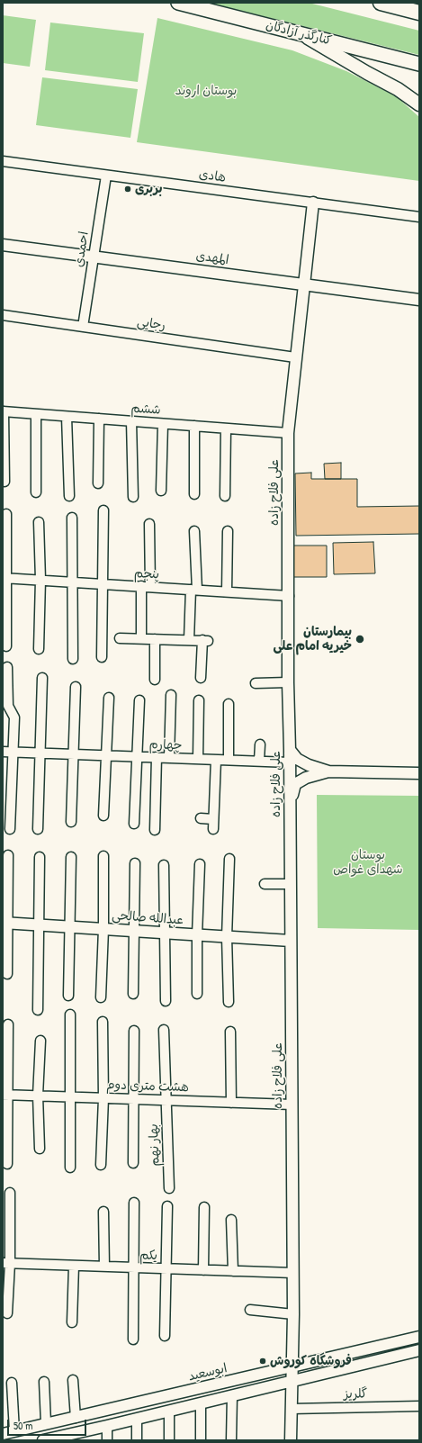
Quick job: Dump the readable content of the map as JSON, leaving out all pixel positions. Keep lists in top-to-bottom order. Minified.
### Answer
{"streets":{"main road":["کنارگذر آزادگان"],"street":["هادی","احمدی","المهدی","رجایی","ششم","علی فلاح زاده","پنجم","چهارم","عبدالله صالحی","هشت متری دوم","بهار نهم","یکم","ابوسعید","گلریز"]},"crossings":[["هادی","احمدی"],["هادی","علی فلاح زاده"],["احمدی","المهدی"],["احمدی","رجایی"],["المهدی","علی فلاح زاده"],["رجایی","علی فلاح زاده"],["ششم","علی فلاح زاده"],["علی فلاح زاده","پنجم"],["علی فلاح زاده","چهارم"],["علی فلاح زاده","عبدالله صالحی"],["علی فلاح زاده","هشت متری دوم"],["علی فلاح زاده","یکم"],["علی فلاح زاده","ابوسعید"],["علی فلاح زاده","گلریز"],["هشت متری دوم","بهار نهم"]],"parks":["بوستان اروند","بوستان شهدای غواص"],"places":["بربری","بیمارستان خیریه امام علی","فروشگاه کوروش"],"scale_bar":"50 m"}
